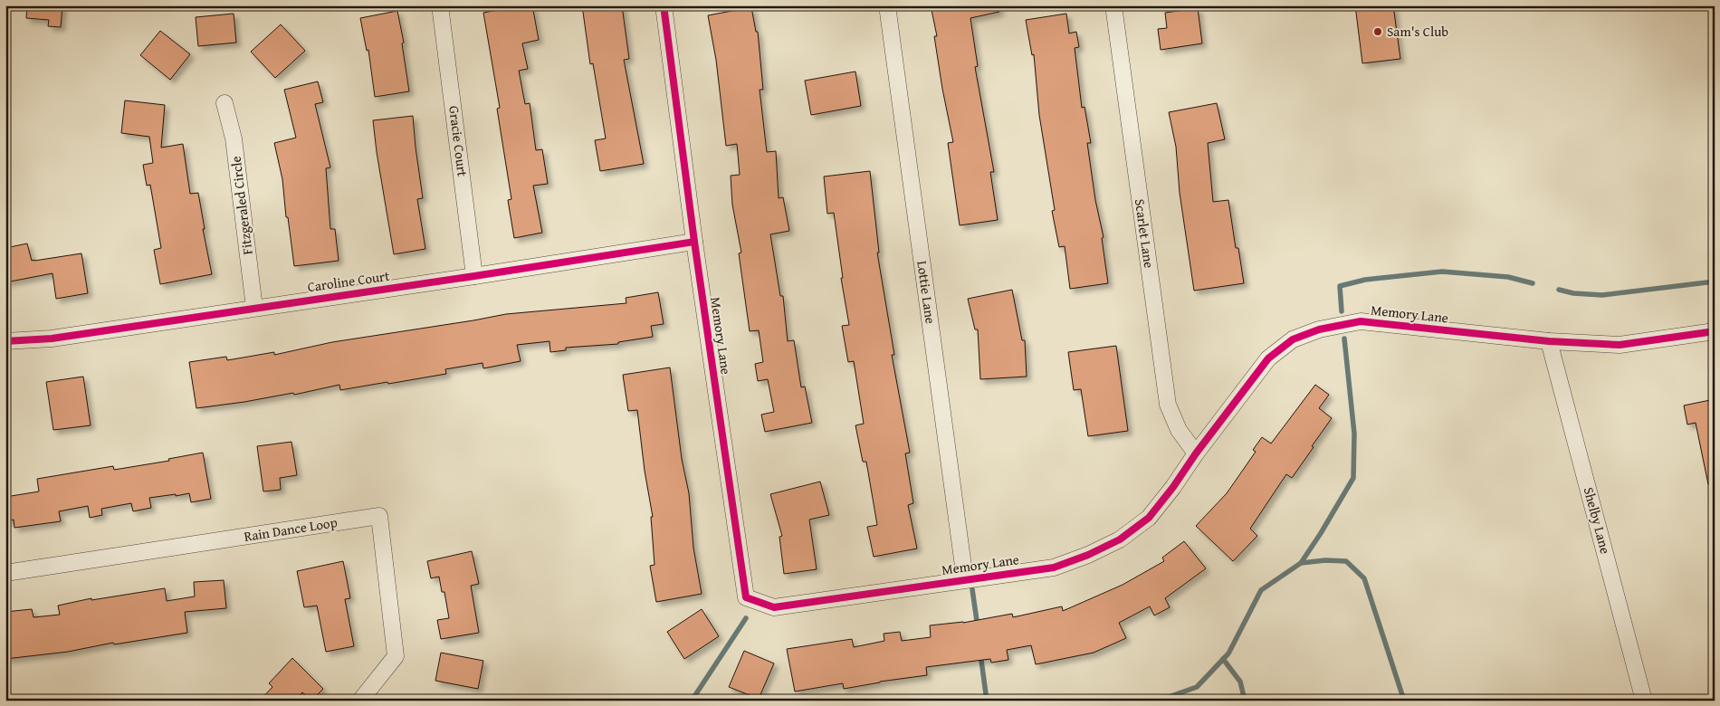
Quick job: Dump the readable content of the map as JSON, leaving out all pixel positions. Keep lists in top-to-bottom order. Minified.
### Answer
{"streets":{"street":["Gracie Court","Fitzgeraled Circle","Scarlet Lane","Caroline Court","Lottie Lane","Memory Lane","Shelby Lane","Rain Dance Loop"]},"crossings":[["Gracie Court","Caroline Court"],["Fitzgeraled Circle","Caroline Court"],["Scarlet Lane","Memory Lane"],["Caroline Court","Memory Lane"],["Lottie Lane","Memory Lane"],["Memory Lane","Shelby Lane"]],"places":["Sam's Club"]}
